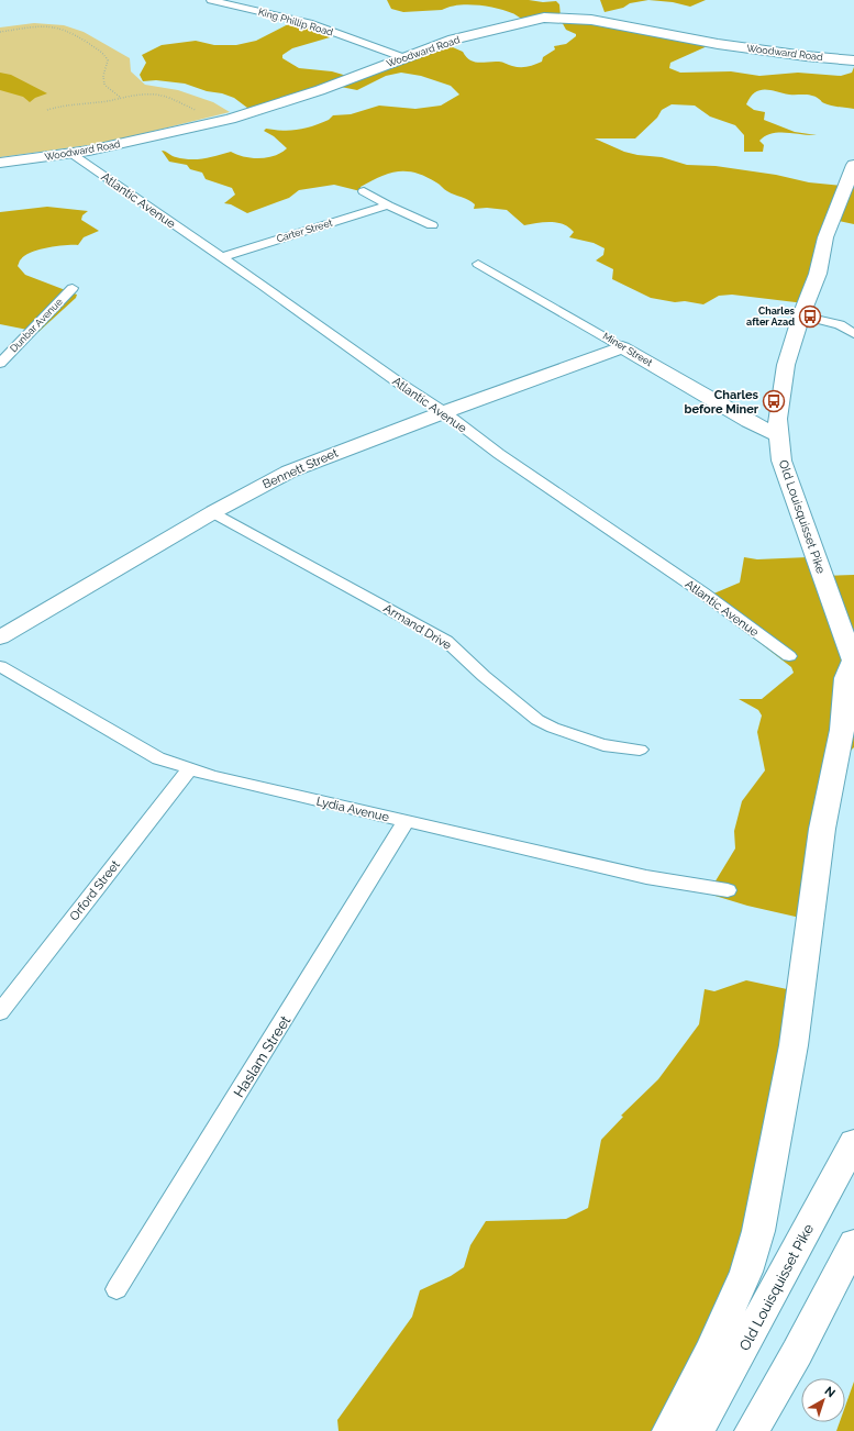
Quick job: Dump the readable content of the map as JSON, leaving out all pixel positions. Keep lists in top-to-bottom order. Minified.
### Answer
{"streets":{"highway":["Old Louisquisset Pike"],"street":["King Phillip Road","Woodward Road","Atlantic Avenue","Carter Street","Dunbar Avenue","Miner Street","Bennett Street","Armand Drive","Lydia Avenue","Orford Street","Haslam Street"]},"crossings":[["King Phillip Road","Woodward Road"],["Woodward Road","Atlantic Avenue"],["Atlantic Avenue","Carter Street"],["Atlantic Avenue","Bennett Street"],["Miner Street","Bennett Street"],["Miner Street","Old Louisquisset Pike"],["Bennett Street","Armand Drive"],["Lydia Avenue","Orford Street"],["Lydia Avenue","Haslam Street"]],"places":{"bus stop":["Charles after Azad","Charles before Miner"]},"north":"top right"}
